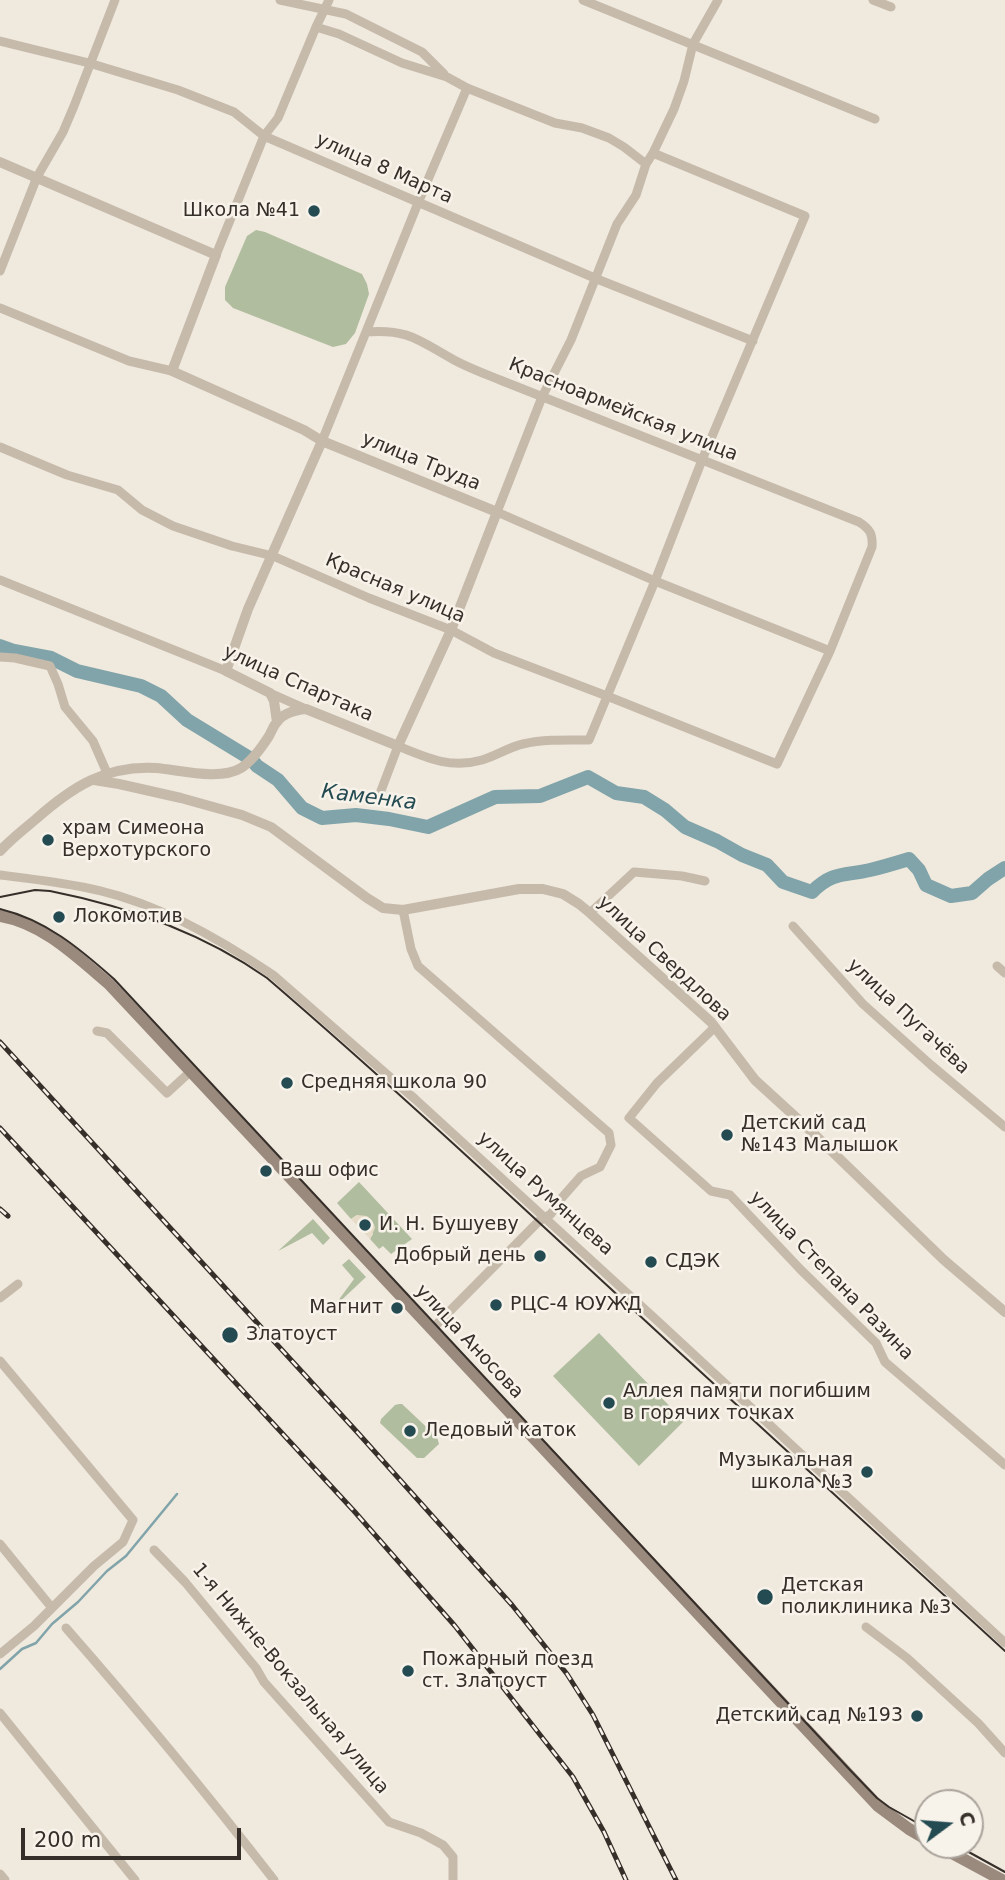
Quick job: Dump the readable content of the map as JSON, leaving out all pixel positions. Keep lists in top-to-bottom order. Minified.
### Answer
{"streets":{"main road":["улица Аносова"],"street":["улица 8 Марта","Красноармейская улица","улица Труда","Красная улица","улица Спартака","улица Свердлова","улица Пугачёва","улица Румянцева","улица Степана Разина","1-я Нижне-Вокзальная улица"]},"crossings":[["Красноармейская улица","улица Труда"],["Красноармейская улица","Красная улица"],["улица Труда","Красная улица"],["Красная улица","улица Спартака"],["улица Свердлова","улица Степана Разина"]],"water":["Каменка"],"places":["Школа №41","храм Симеона Верхотурского","Локомотив","Средняя школа 90","Детский сад №143 Малышок","Ваш офис","И. Н. Бушуеву","Добрый день","СДЭК","РЦС-4 ЮУЖД","Магнит","Златоуст","Аллея памяти погибшим в горячих точках","Ледовый каток","Музыкальная школа №3","Детская поликлиника №3","Пожарный поезд ст. Златоуст","Детский сад №193"],"scale_bar":"200 m","north":"right"}
